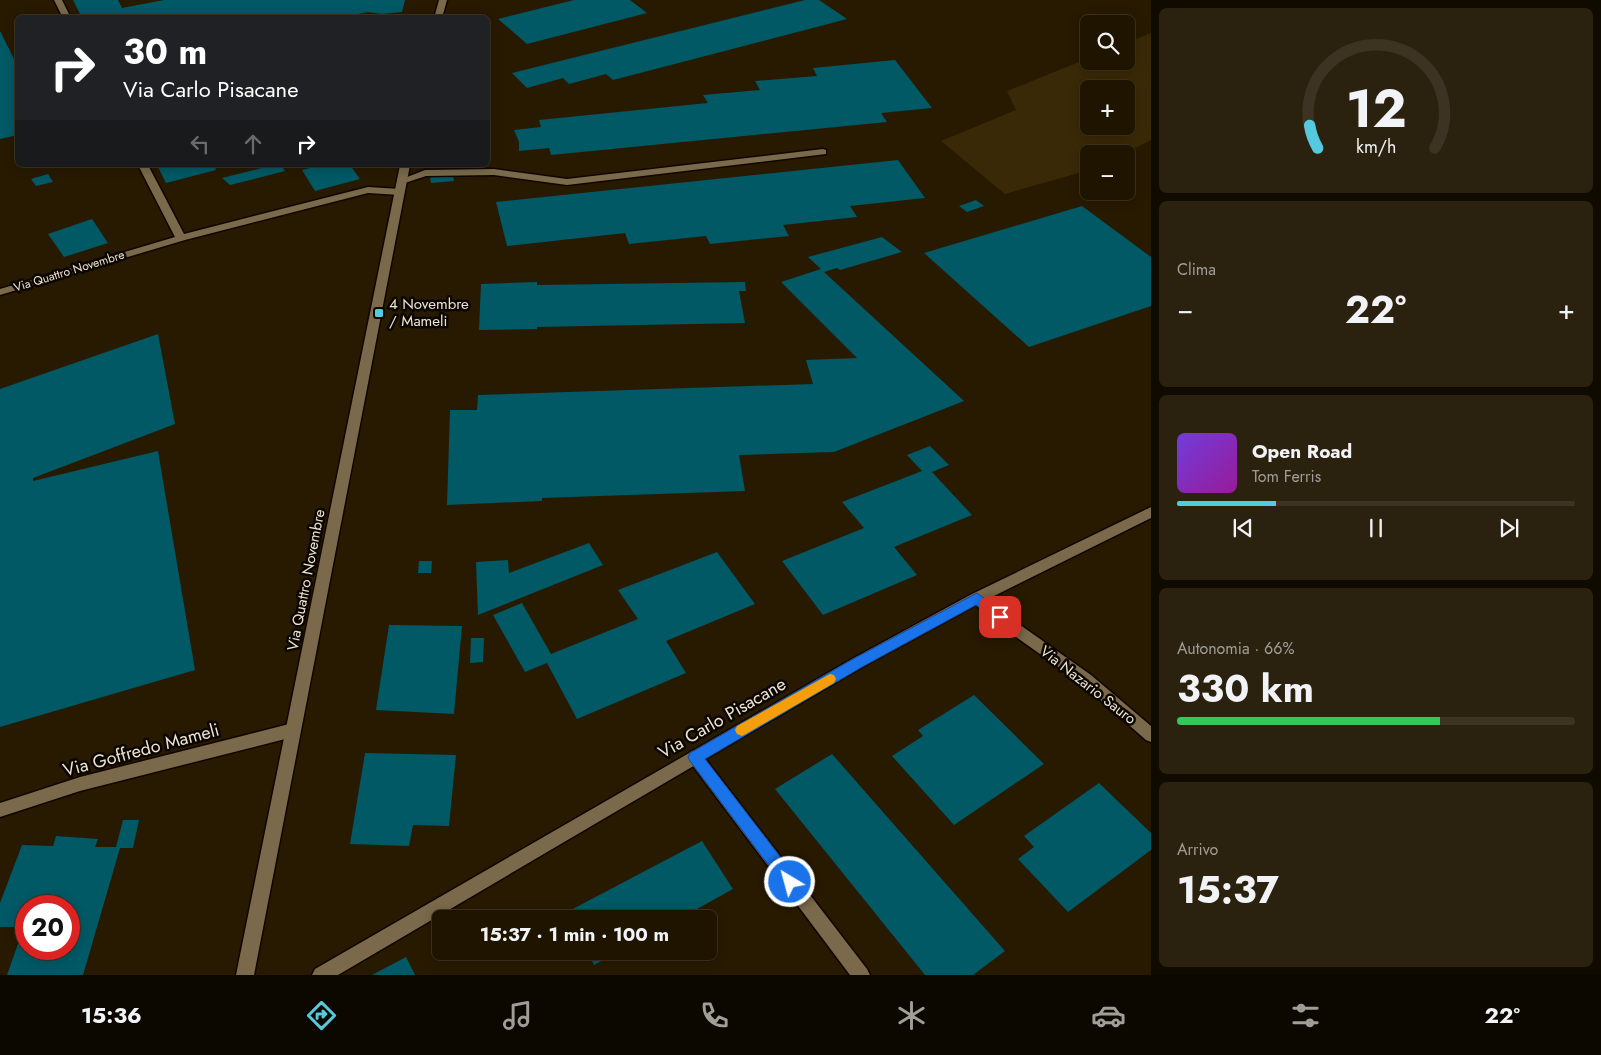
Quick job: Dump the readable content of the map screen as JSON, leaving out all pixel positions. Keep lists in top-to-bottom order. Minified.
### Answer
{"streets":{"street":["Via Quattro Novembre","Via Nazario Sauro","Via Carlo Pisacane","Via Goffredo Mameli"]},"crossings":[["Via Quattro Novembre","Via Goffredo Mameli"],["Via Nazario Sauro","Via Carlo Pisacane"]],"places":{"transit":["4 Novembre / Mameli"]},"page":{"map_buttons":["+","−"],"turn":["30 m","Via Carlo Pisacane"],"tile":["Clima",["Autonomia · 66%","330 km"],["Arrivo","15:37"]],"heat":["−","22°","+"],"song":["Open Road","Tom Ferris"],"limit":"20","trip":"15:37 · 1 min · 100 m","tabs":["15:36","22°"],"gauge":["12","km/h"]}}
